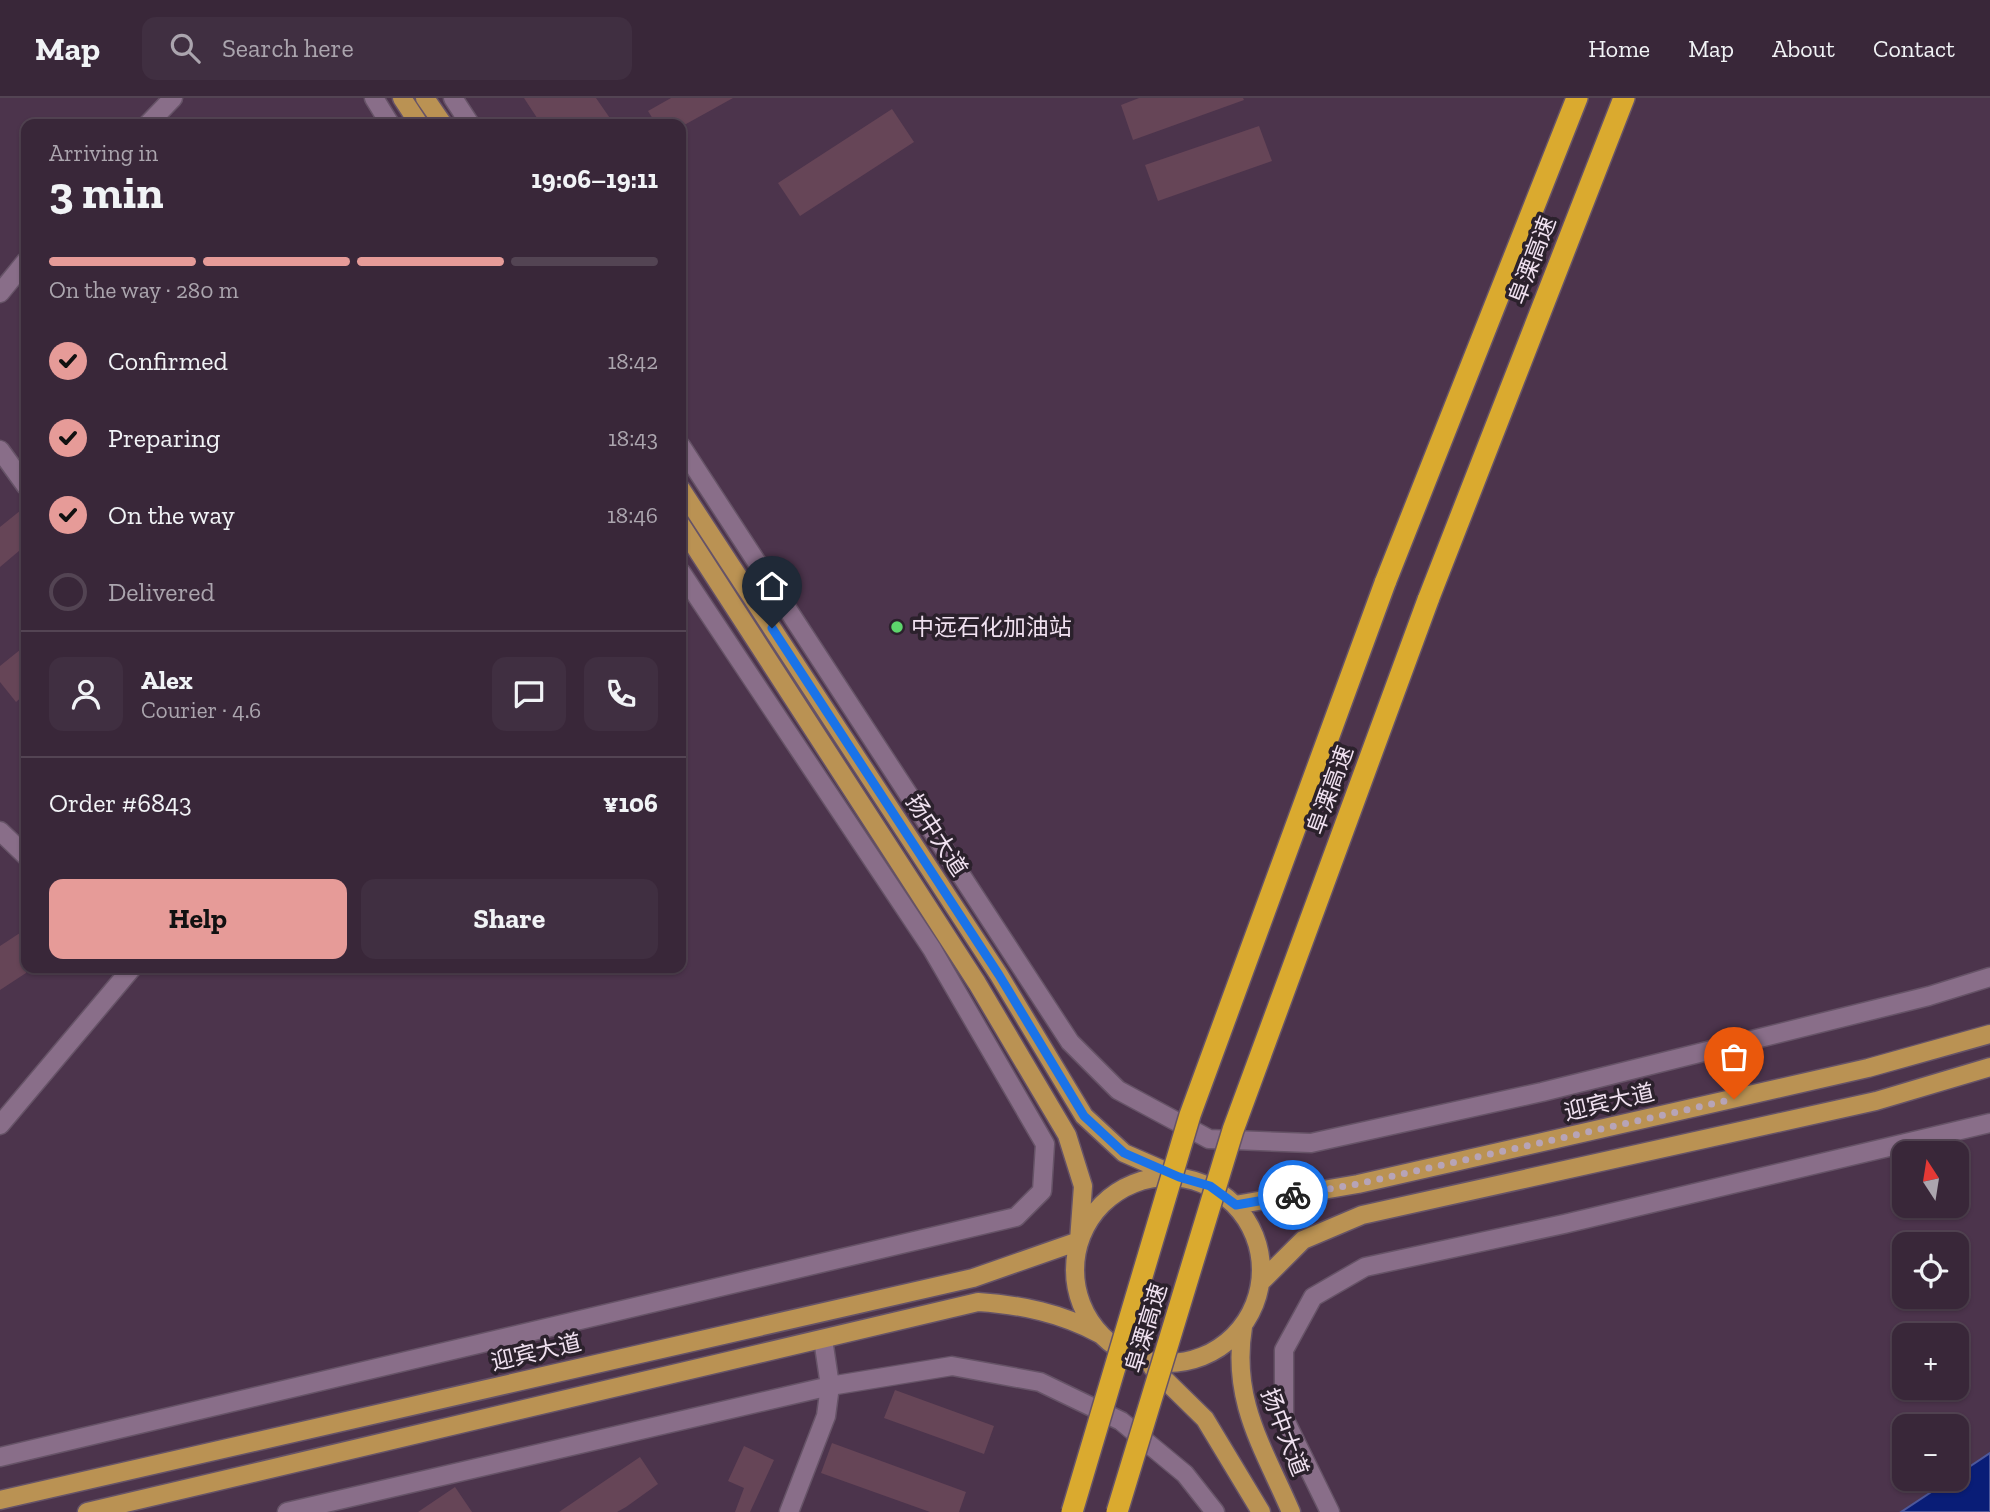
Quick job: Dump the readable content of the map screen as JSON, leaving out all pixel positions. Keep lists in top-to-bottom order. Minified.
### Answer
{"streets":{"highway":["阜溧高速"],"main road":["扬中大道","迎宾大道"]},"crossings":[["扬中大道","迎宾大道"]],"places":["中远石化加油站"],"north":"top","page":{"header":"Map","search":"Search here","nav":["Home","Map","About","Contact"],"heading":["3 min","Arriving in","19:06–19:11"],"panel":["Alex","Courier · 4.6","Order #6843","¥106"],"bar":"On the way · 280 m","list":[["Confirmed","18:42"],["Preparing","18:43"],["On the way","18:46"],"Delivered"],"buttons":["Help","Share"],"map_buttons":["+","−"]}}
